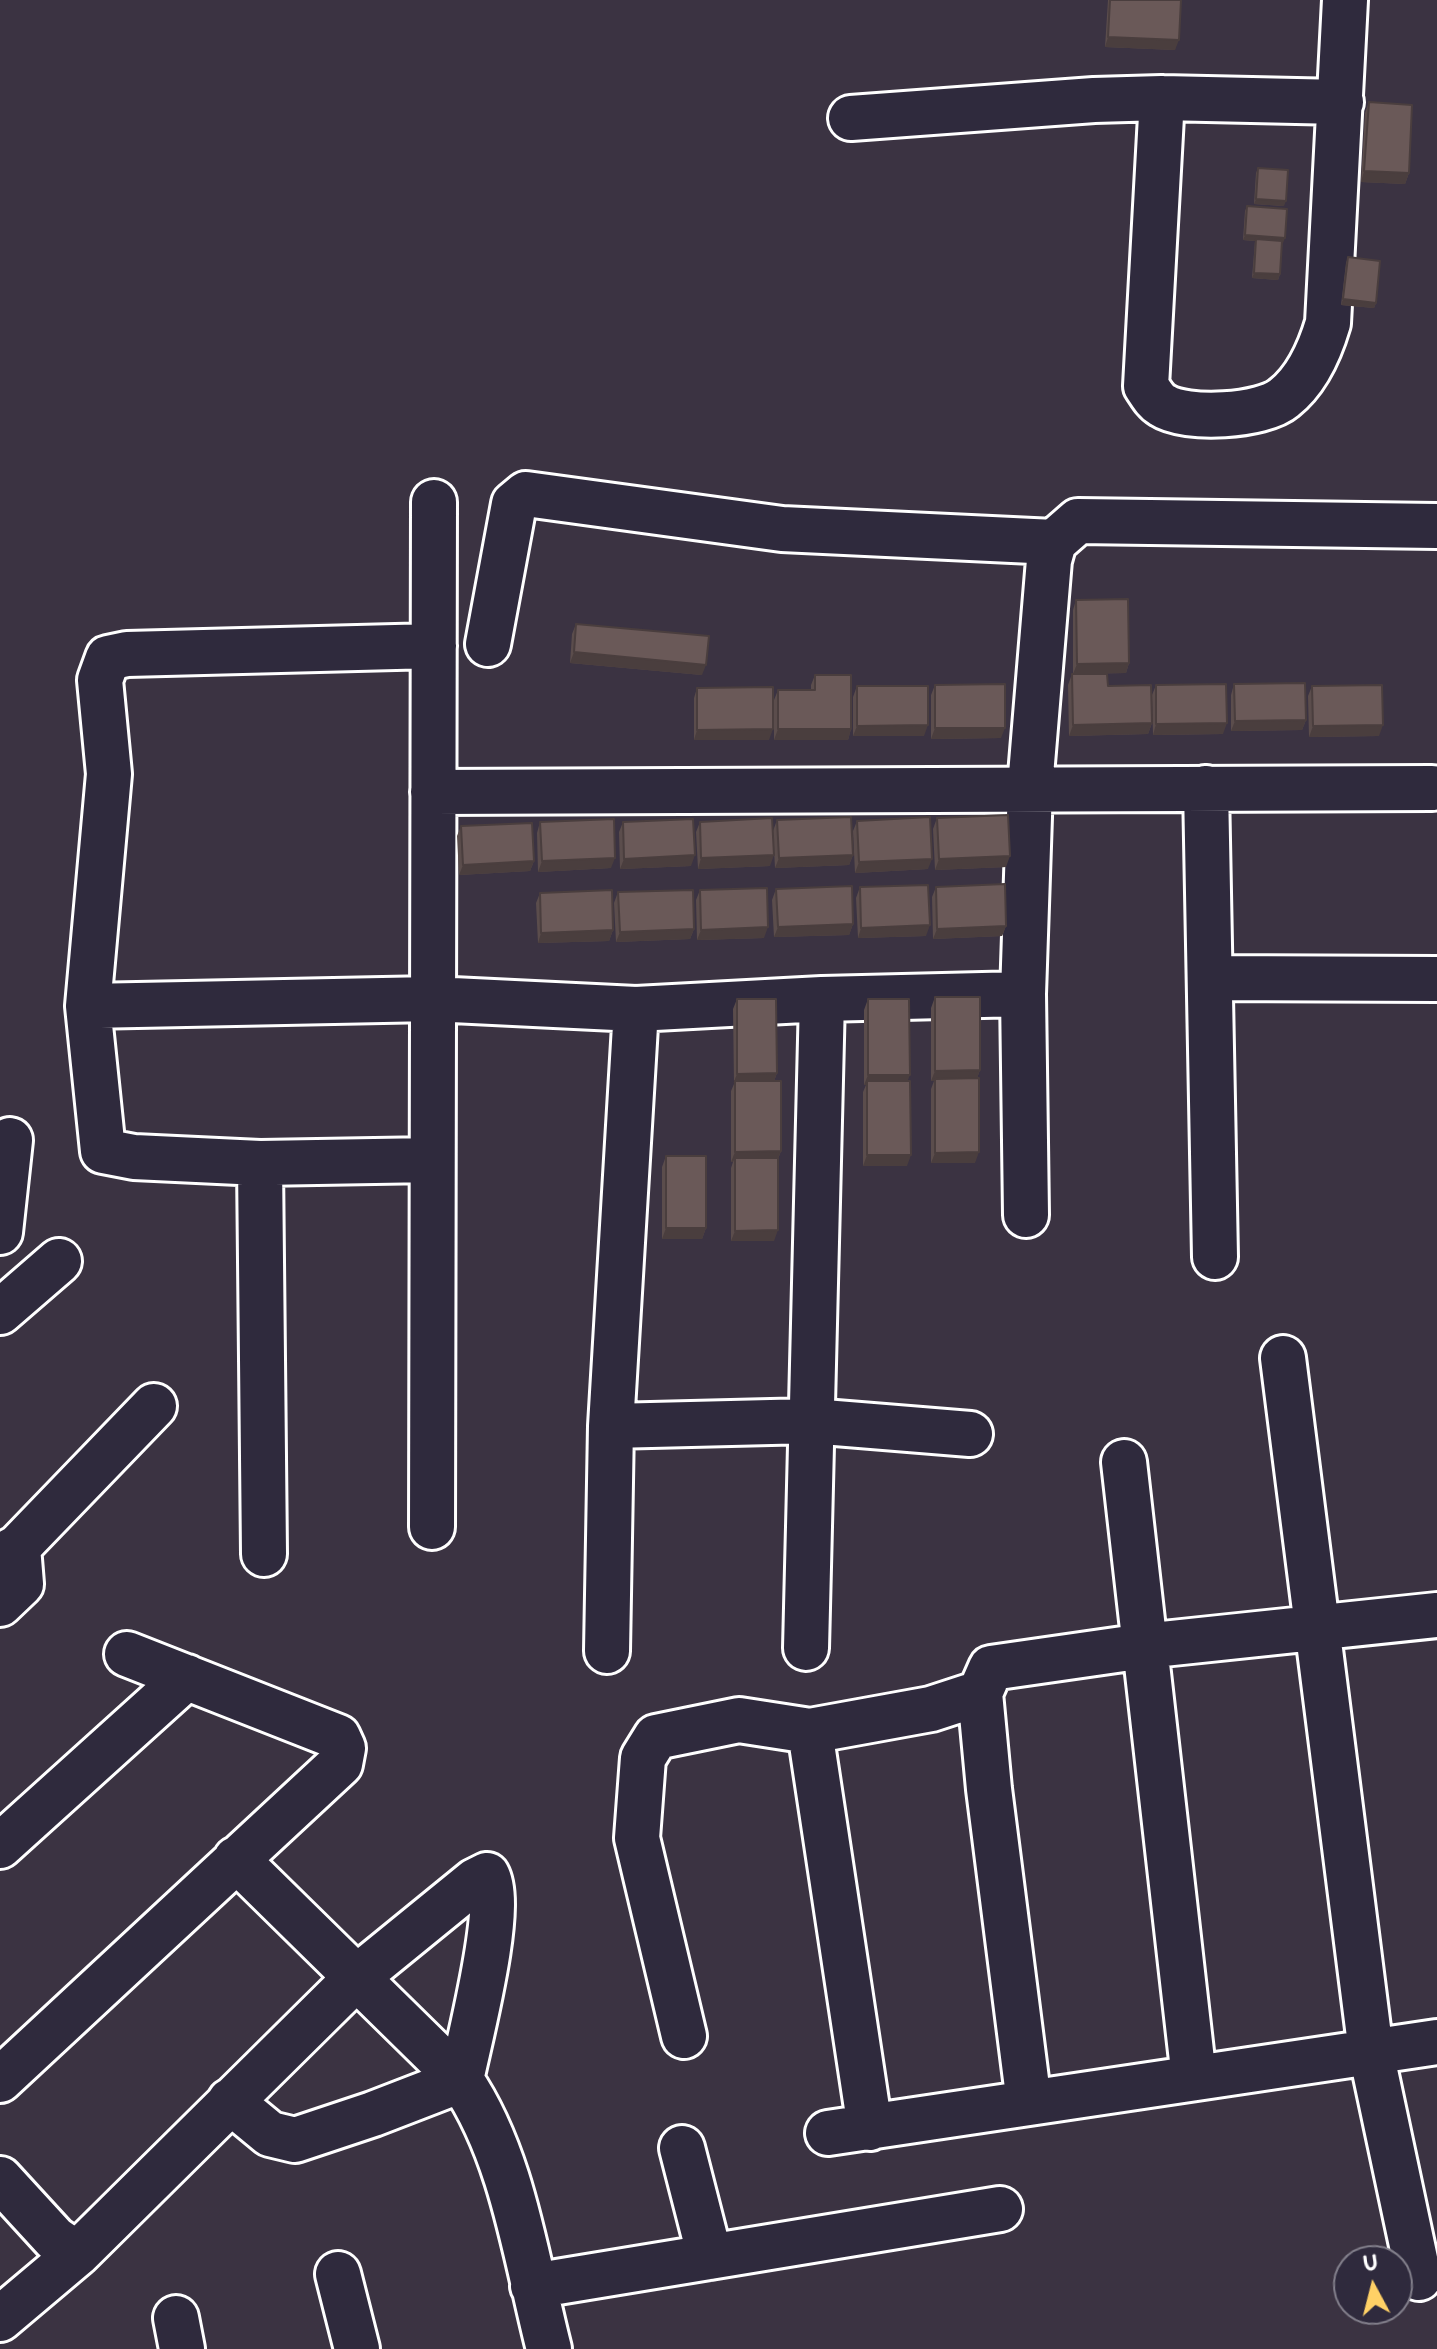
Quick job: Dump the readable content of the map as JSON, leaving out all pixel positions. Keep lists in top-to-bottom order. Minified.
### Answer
{"north":"top"}
